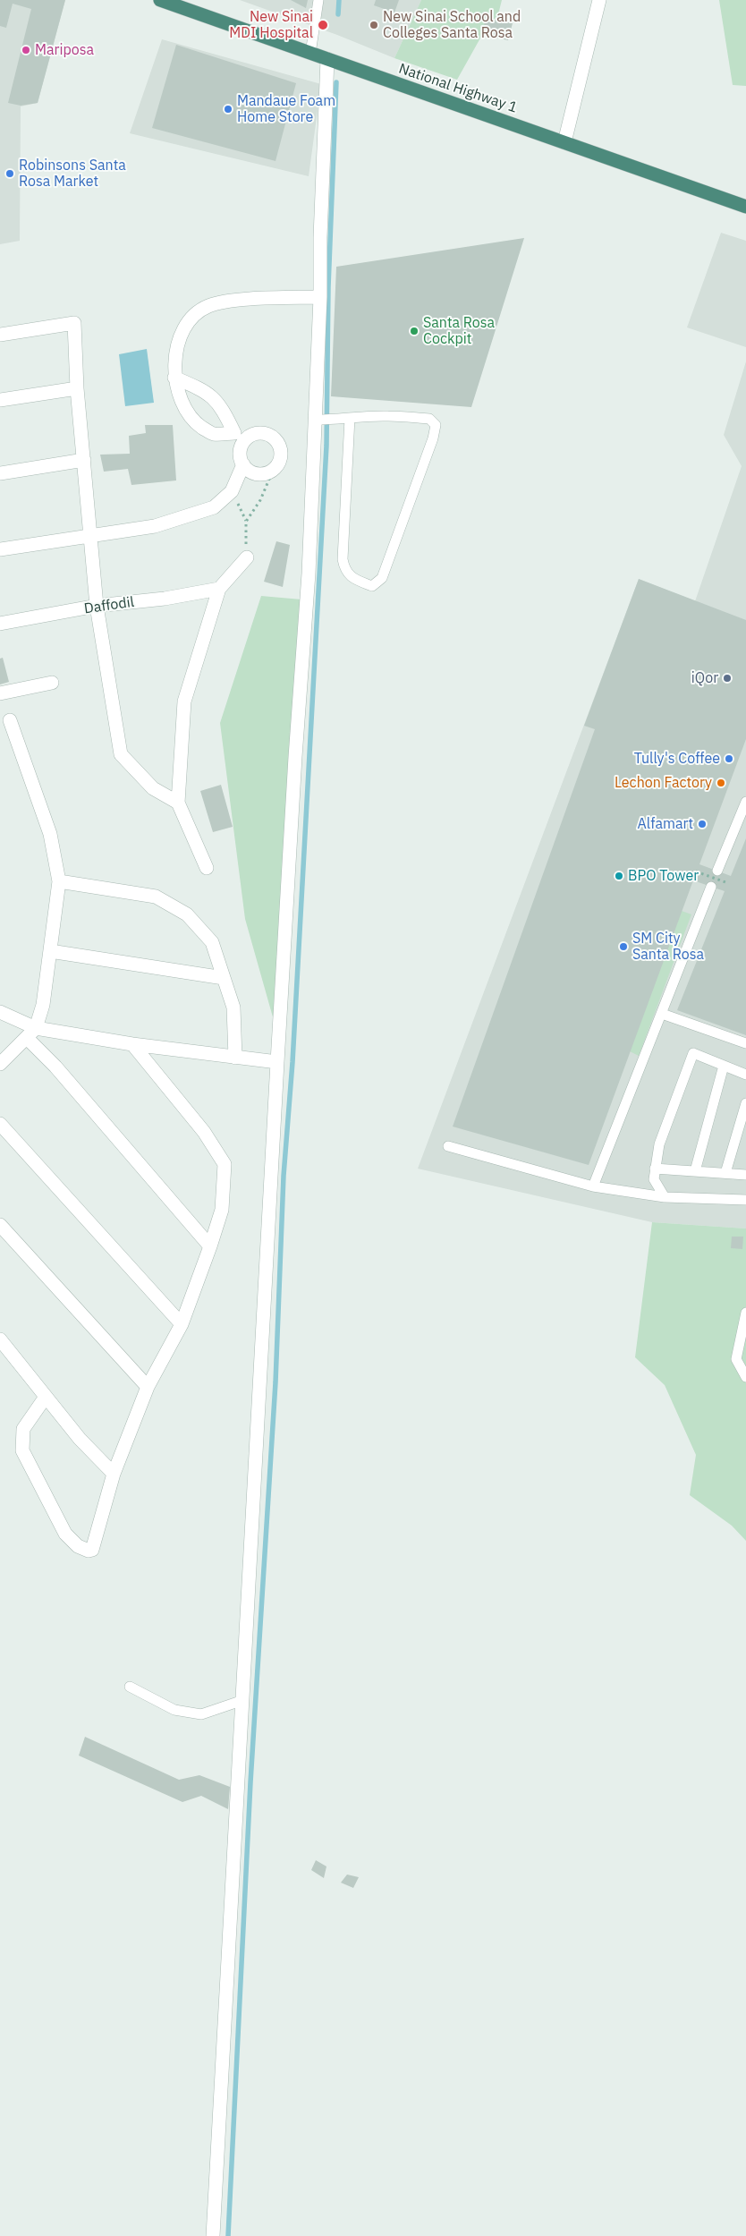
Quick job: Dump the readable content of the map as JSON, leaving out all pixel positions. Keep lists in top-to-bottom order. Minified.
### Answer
{"streets":{"highway":["National Highway 1"],"street":["Daffodil"]},"places":["New Sinai MDI Hospital","New Sinai School and Colleges Santa Rosa","Mariposa","Mandaue Foam Home Store","Robinsons Santa Rosa Market","Santa Rosa Cockpit","iQor","Tully's Coffee","Lechon Factory","Alfamart","BPO Tower","SM City Santa Rosa"]}
